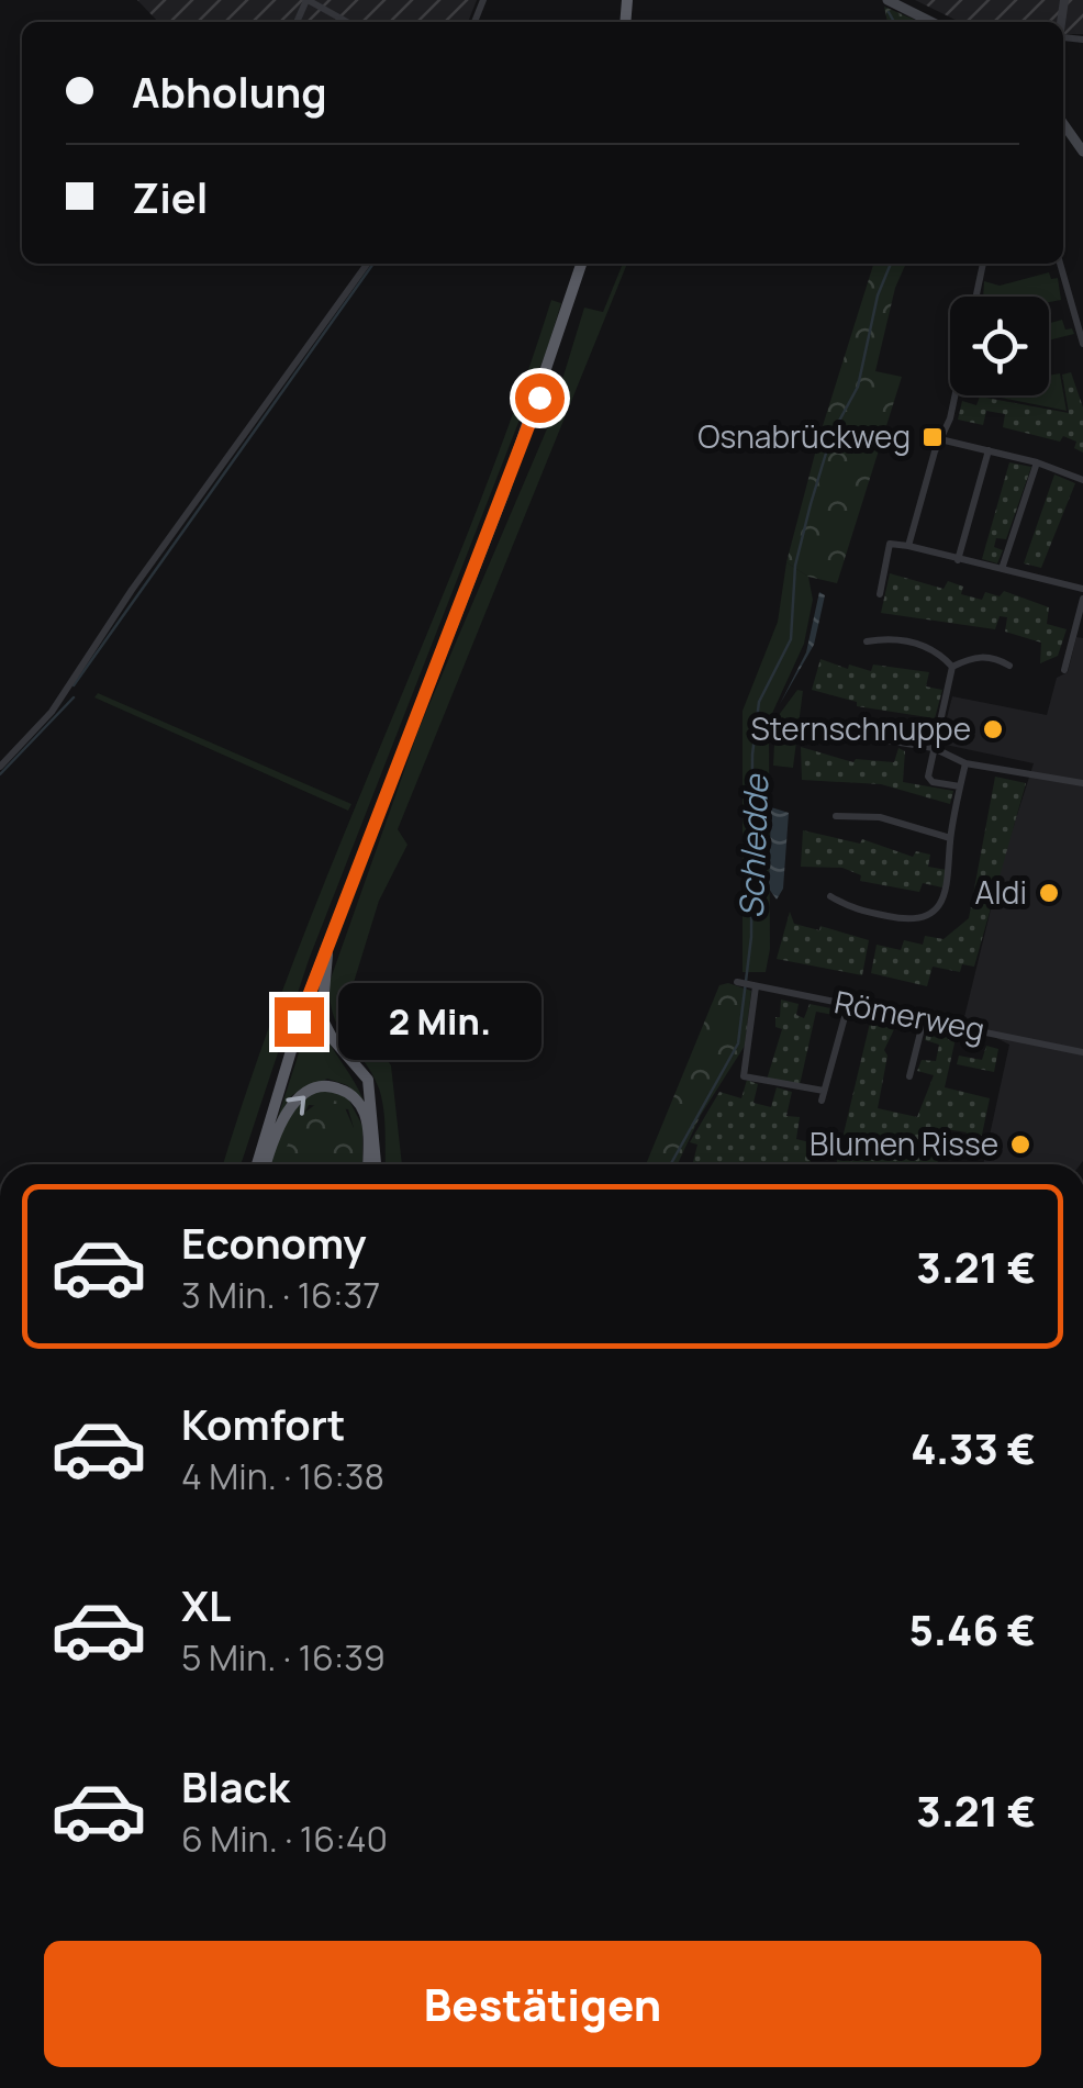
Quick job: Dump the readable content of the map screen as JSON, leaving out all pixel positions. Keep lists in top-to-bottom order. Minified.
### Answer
{"streets":{"street":["Römerweg"]},"water":["Schledde"],"places":{"transit":["Osnabrückweg"],"other":["Sternschnuppe","Aldi","Blumen Risse"]},"page":{"banner":["Abholung","Ziel"],"bubble":"2 Min.","list":[{"name":"Economy","note":"3 Min. · 16:37","value":"3.21 €"},{"name":"Komfort","note":"4 Min. · 16:38","value":"4.33 €"},{"name":"XL","note":"5 Min. · 16:39","value":"5.46 €"},{"name":"Black","note":"6 Min. · 16:40","value":"3.21 €"}],"buttons":"Bestätigen"}}
